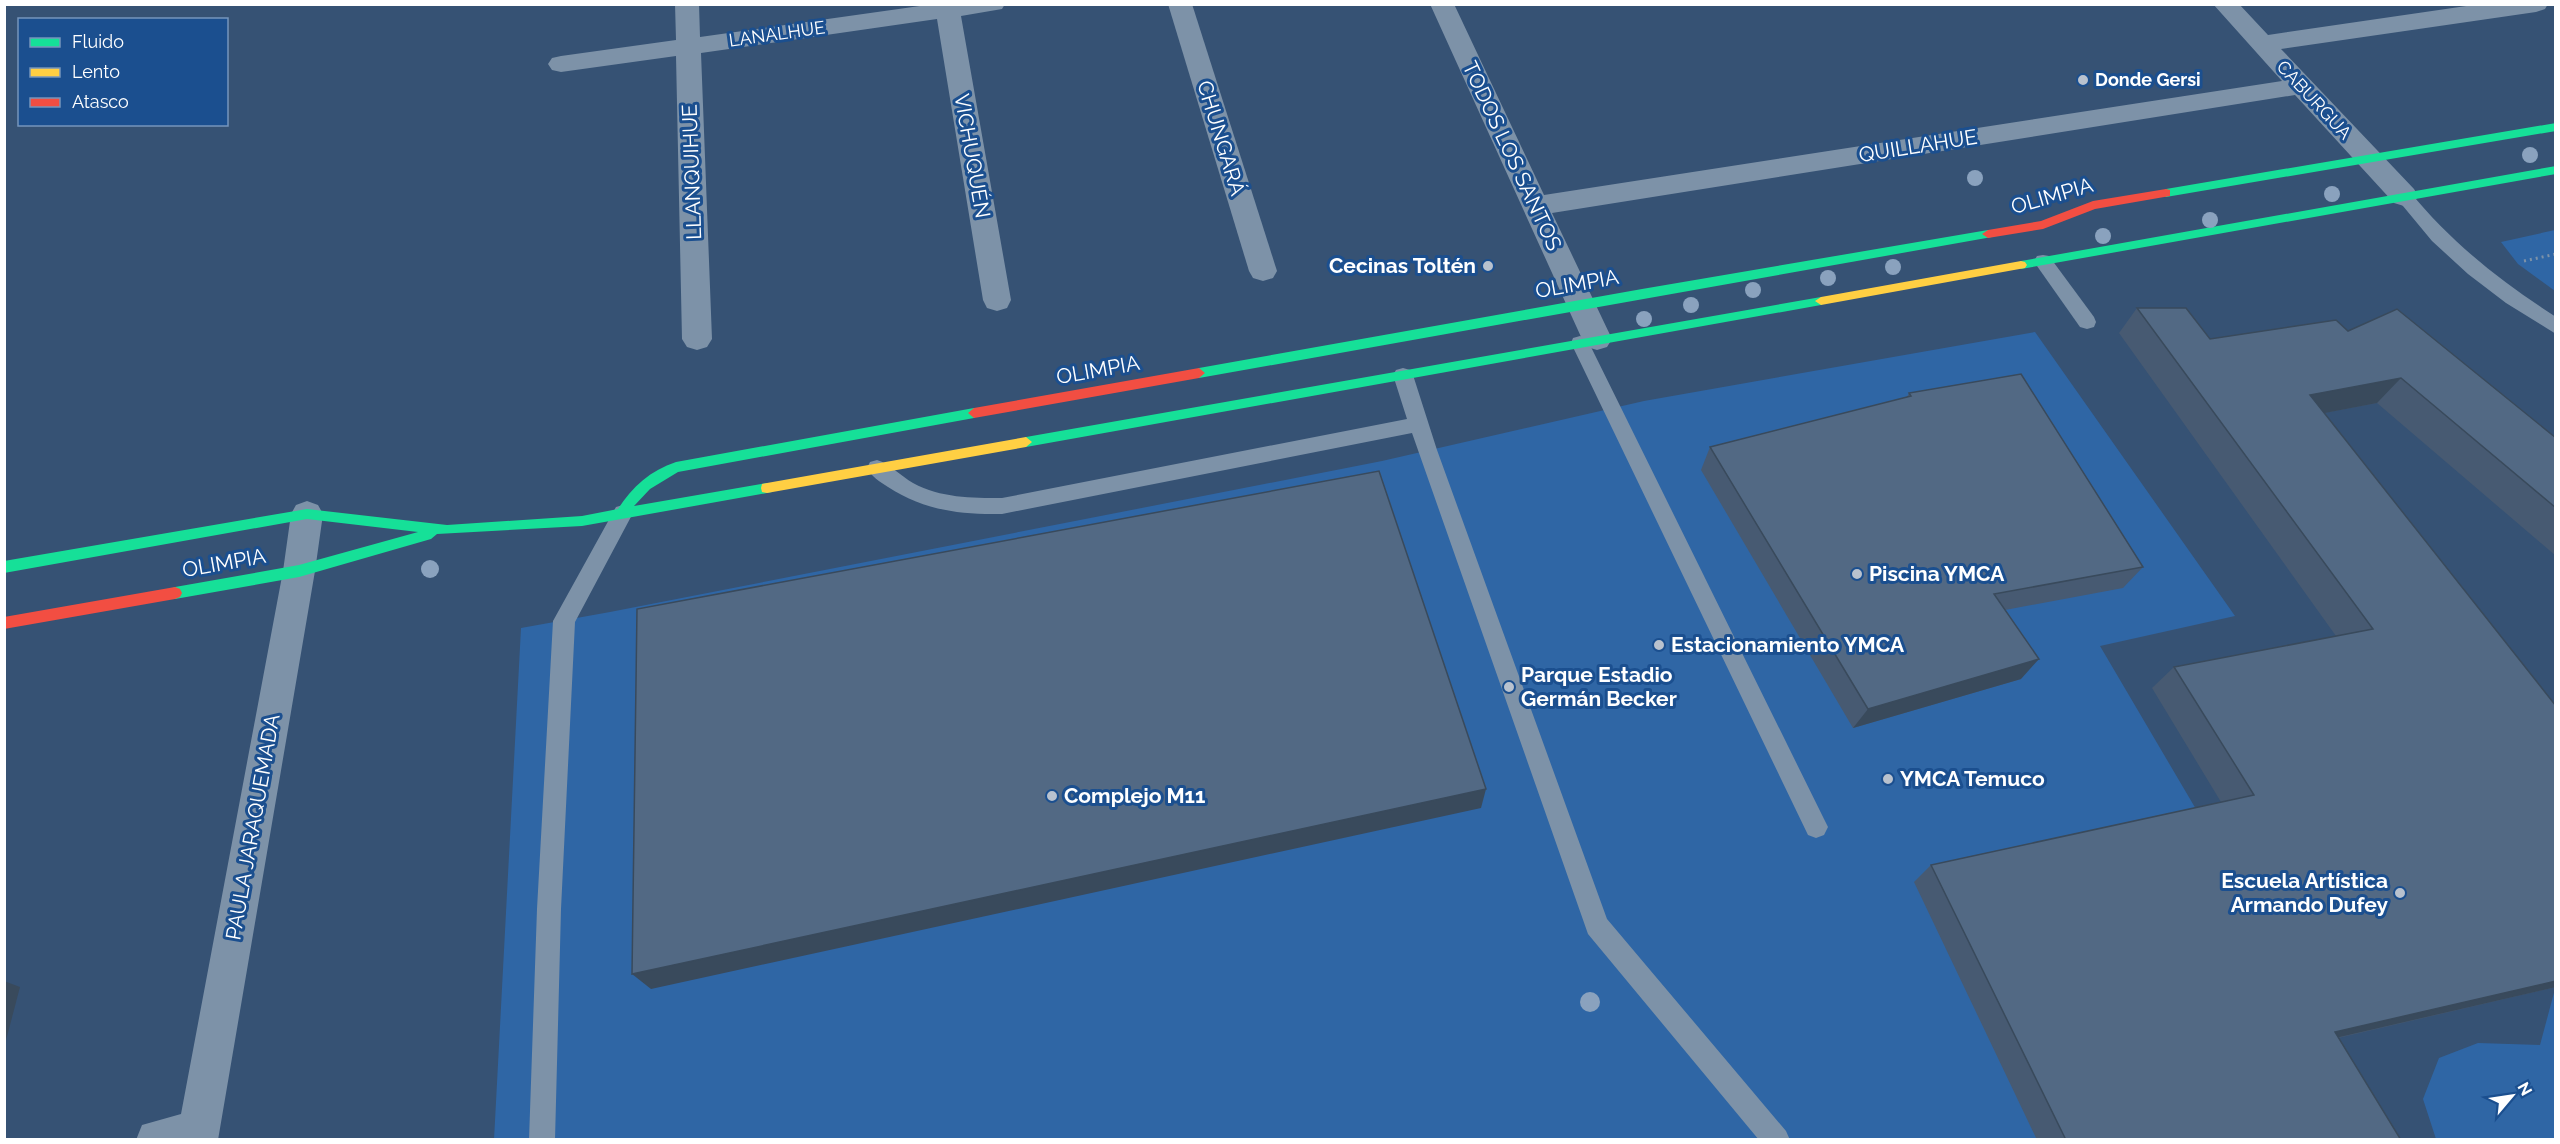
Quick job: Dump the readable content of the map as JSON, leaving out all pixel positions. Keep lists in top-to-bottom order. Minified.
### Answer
{"streets":{"street":["LANALHUE","CABURGUA","CHUNGARÁ","QUILLAHUE","VICHUQUÉN","TODOS LOS SANTOS","LLANQUIHUE","OLIMPIA","PAULA JARAQUEMADA"]},"crossings":[["LANALHUE","VICHUQUÉN"],["LANALHUE","LLANQUIHUE"],["CABURGUA","QUILLAHUE"],["CABURGUA","OLIMPIA"],["QUILLAHUE","TODOS LOS SANTOS"],["TODOS LOS SANTOS","OLIMPIA"],["OLIMPIA","PAULA JARAQUEMADA"]],"places":["Donde Gersi","Cecinas Toltén","Piscina YMCA","Estacionamiento YMCA","Parque Estadio Germán Becker","YMCA Temuco","Complejo M11","Escuela Artística Armando Dufey"],"legend":["Fluido","Lento","Atasco"],"north":"top right"}
